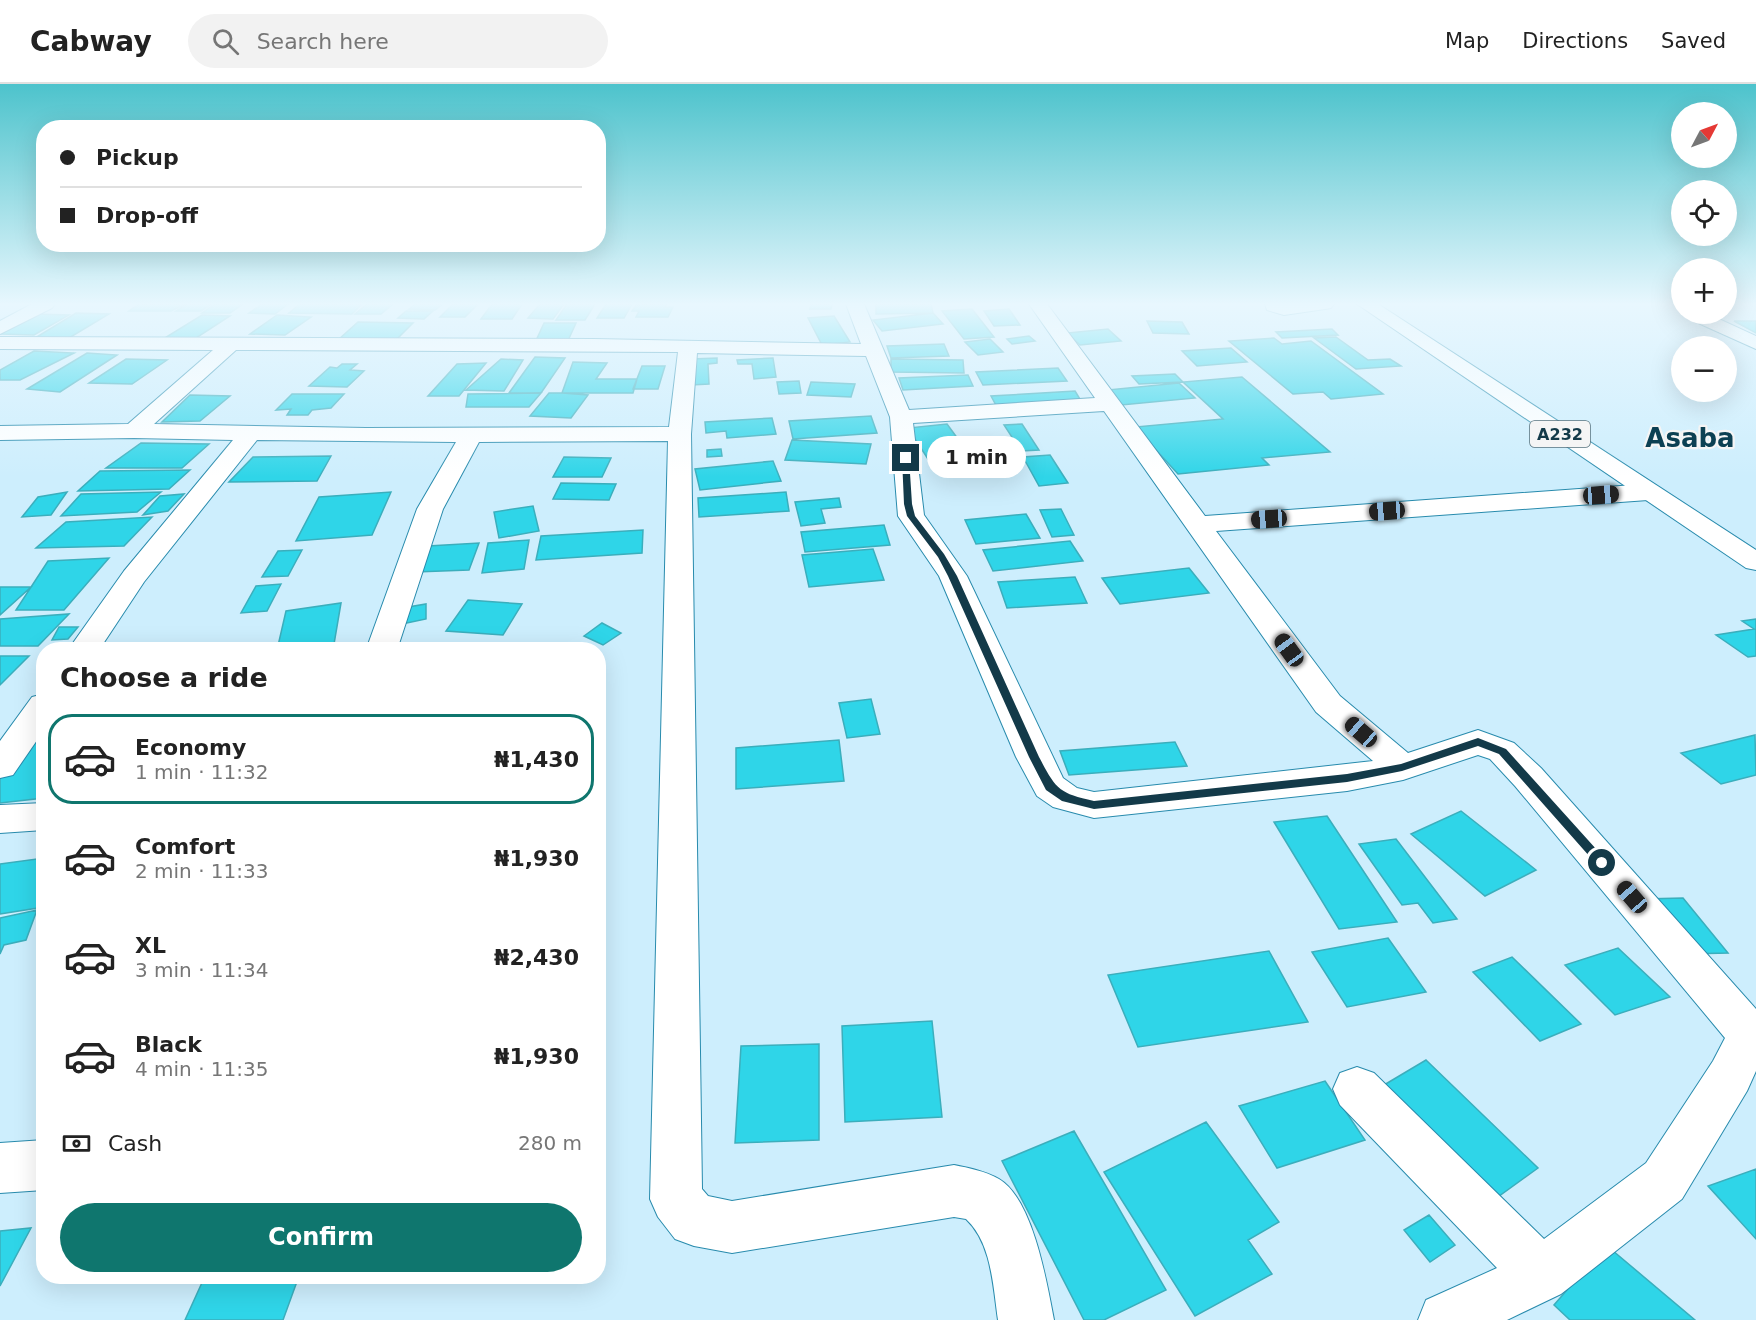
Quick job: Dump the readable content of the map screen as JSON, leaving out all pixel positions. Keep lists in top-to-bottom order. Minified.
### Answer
{"streets":{"main road":["A232"]},"districts":["Asaba"],"north":"top right","page":{"header":"Cabway","search":"Search here","nav":["Map","Directions","Saved"],"map_buttons":["+","−"],"banner":["Pickup","Drop-off"],"bubble":"1 min","heading":"Choose a ride","list":[{"name":"Economy","note":"1 min · 11:32","value":"₦1,430"},{"name":"Comfort","note":"2 min · 11:33","value":"₦1,930"},{"name":"XL","note":"3 min · 11:34","value":"₦2,430"},{"name":"Black","note":"4 min · 11:35","value":"₦1,930"}],"pay":["Cash","280 m"],"buttons":"Confirm"}}
